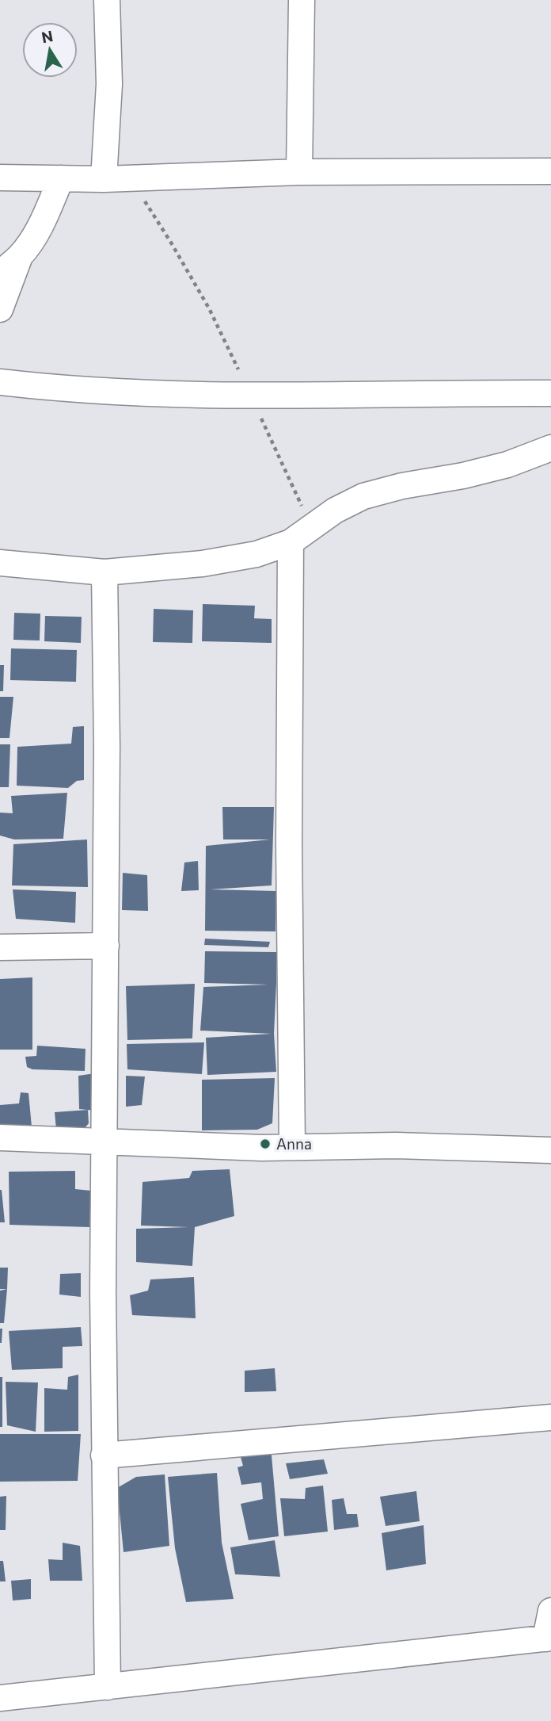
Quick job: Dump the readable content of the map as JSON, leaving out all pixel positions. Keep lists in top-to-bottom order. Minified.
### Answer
{"places":["Anna"],"north":"top"}
